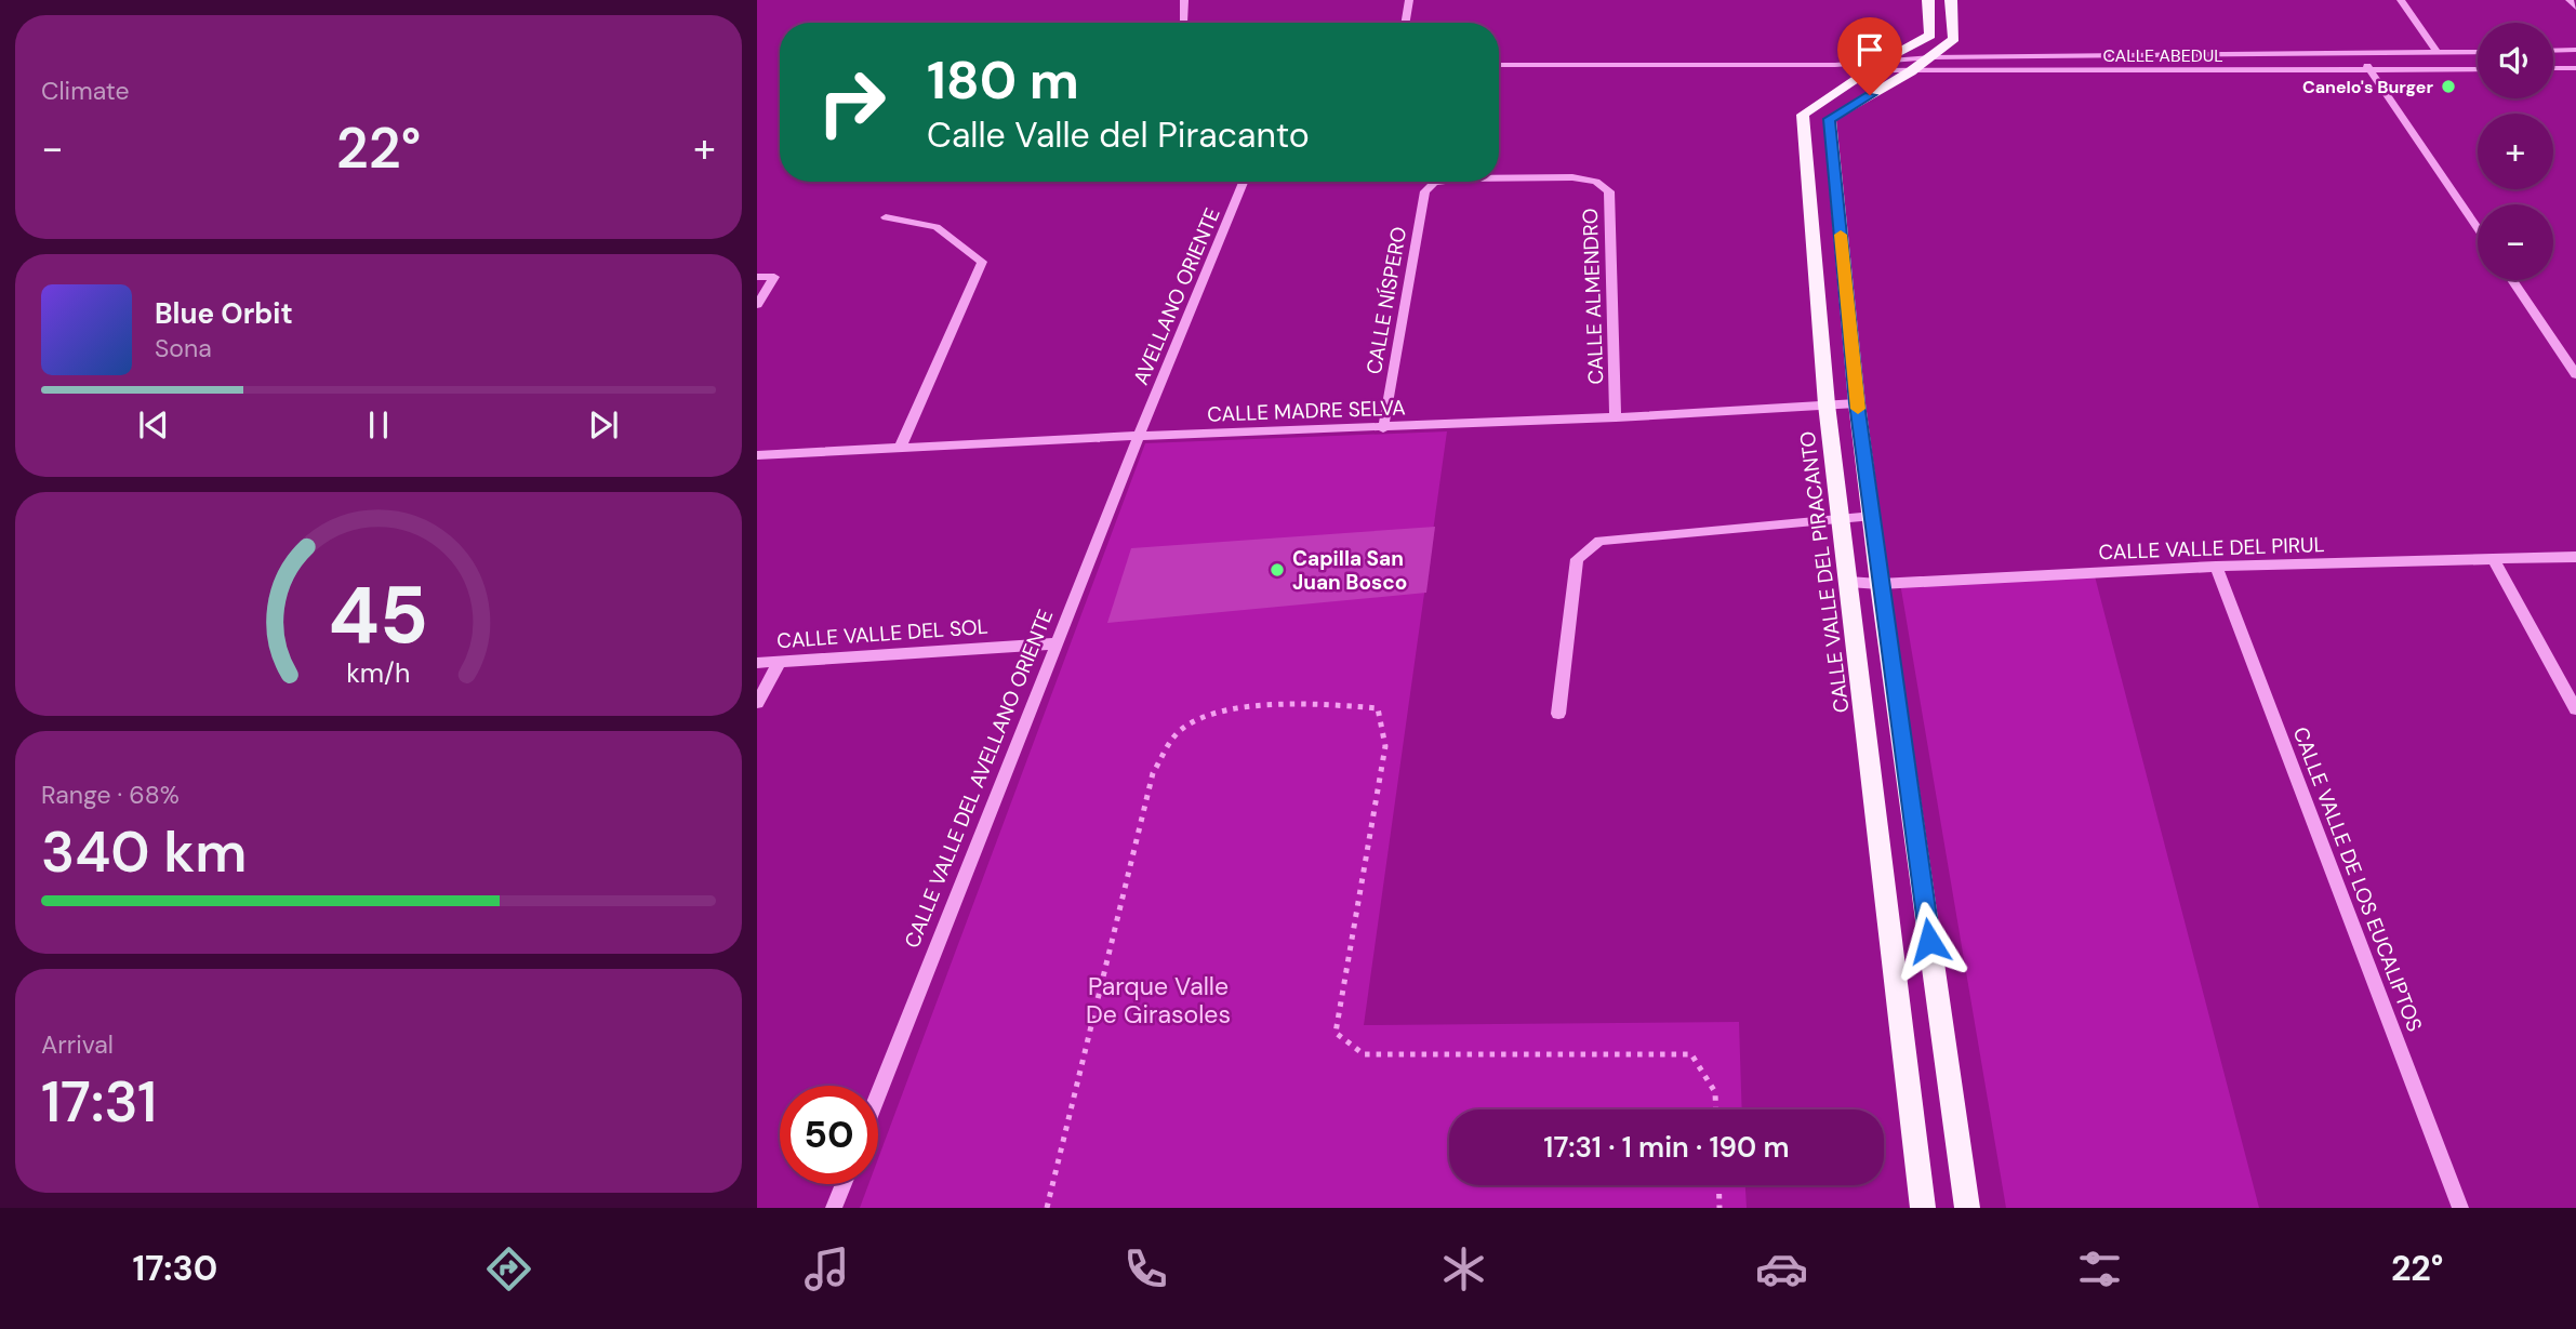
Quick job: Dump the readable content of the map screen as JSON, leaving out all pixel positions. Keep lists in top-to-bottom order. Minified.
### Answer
{"streets":{"main road":["CALLE VALLE DEL PIRACANTO"],"street":["CALLE ABEDUL","AVELLANO ORIENTE","CALLE ALMENDRO","CALLE NÍSPERO","CALLE MADRE SELVA","CALLE VALLE DEL PIRUL","CALLE VALLE DEL SOL","CALLE VALLE DEL AVELLANO ORIENTE","CALLE VALLE DE LOS EUCALIPTOS"]},"crossings":[["CALLE ABEDUL","CALLE VALLE DEL PIRACANTO"],["AVELLANO ORIENTE","CALLE MADRE SELVA"],["AVELLANO ORIENTE","CALLE VALLE DEL AVELLANO ORIENTE"],["CALLE ALMENDRO","CALLE MADRE SELVA"],["CALLE NÍSPERO","CALLE MADRE SELVA"],["CALLE MADRE SELVA","CALLE VALLE DEL PIRACANTO"],["CALLE MADRE SELVA","CALLE VALLE DEL AVELLANO ORIENTE"],["CALLE VALLE DEL PIRUL","CALLE VALLE DEL PIRACANTO"],["CALLE VALLE DEL PIRUL","CALLE VALLE DE LOS EUCALIPTOS"],["CALLE VALLE DEL SOL","CALLE VALLE DEL AVELLANO ORIENTE"]],"parks":["Parque Valle De Girasoles"],"places":["Canelo's Burger","Capilla San Juan Bosco"],"page":{"tile":["Climate",["Range · 68%","340 km"],["Arrival","17:31"]],"map_buttons":["+","−"],"turn":["180 m","Calle Valle del Piracanto"],"heat":["−","22°","+"],"song":["Blue Orbit","Sona"],"limit":"50","trip":"17:31 · 1 min · 190 m","tabs":["17:30","22°"],"gauge":["45","km/h"]}}
